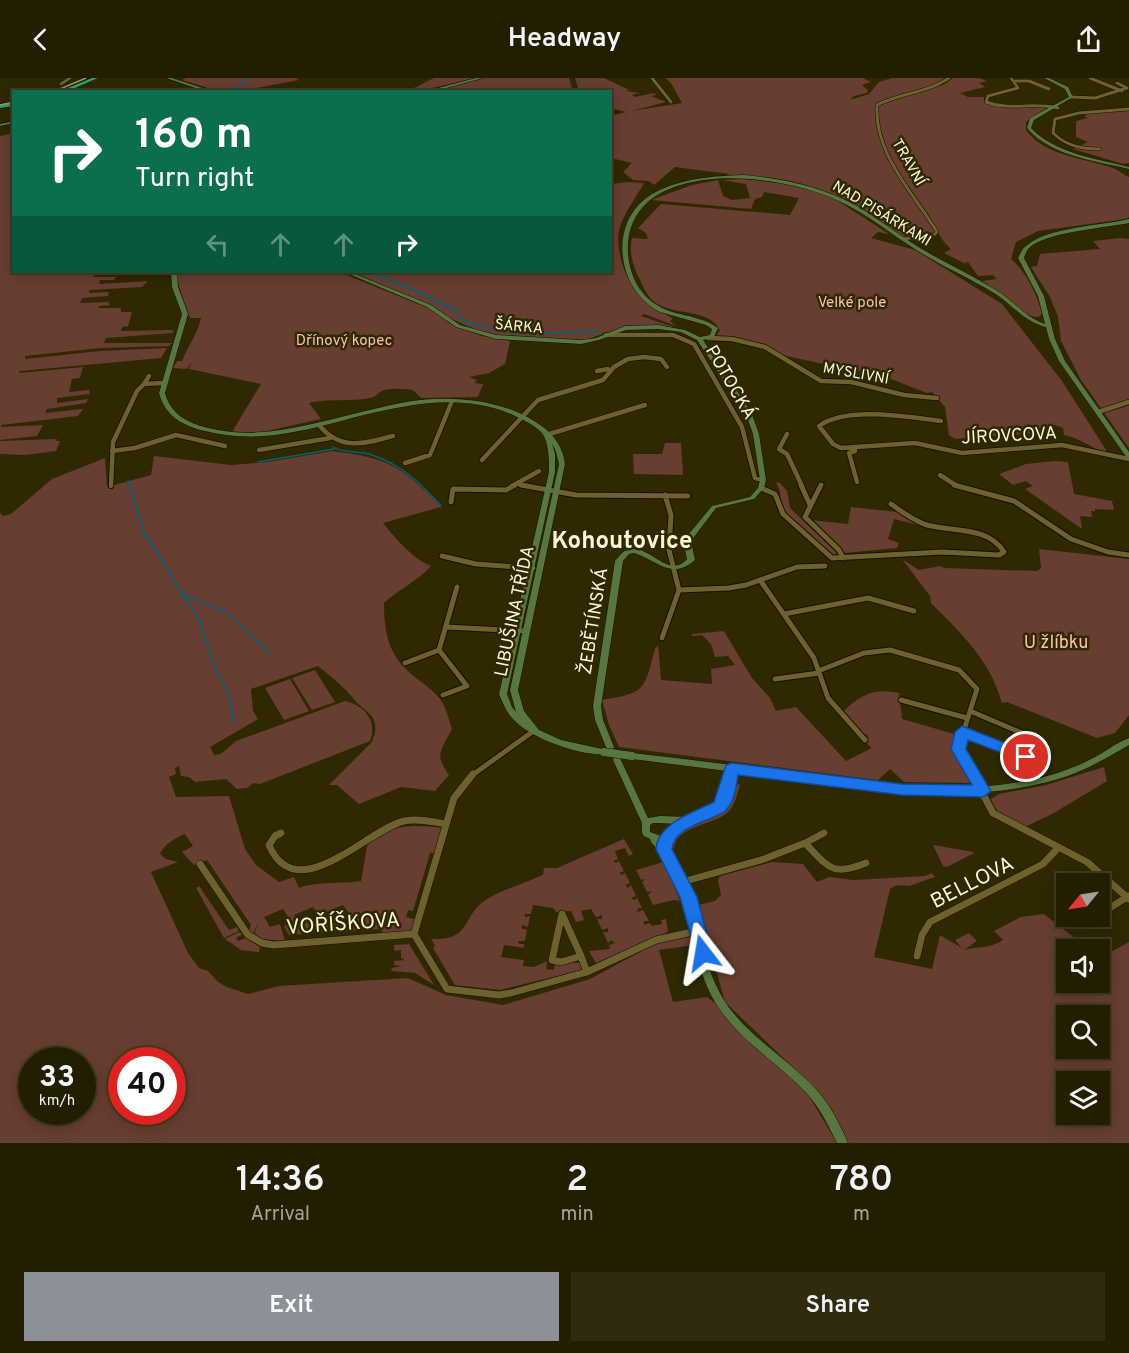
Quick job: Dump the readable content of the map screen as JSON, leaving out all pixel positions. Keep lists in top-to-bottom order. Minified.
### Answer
{"streets":{"street":["TRAVNÍ","NAD PISÁRKAMI","ŠÁRKA","MYSLIVNÍ","POTOCKÁ","JÍROVCOVA","LIBUŠINA TŘÍDA","ŽEBĚTÍNSKÁ","BELLOVA","VOŘÍŠKOVA"]},"crossings":[["TRAVNÍ","NAD PISÁRKAMI"],["NAD PISÁRKAMI","MYSLIVNÍ"],["ŠÁRKA","POTOCKÁ"],["LIBUŠINA TŘÍDA","VOŘÍŠKOVA"]],"districts":["Kohoutovice"],"parks":["Velké pole","Dřínový kopec","U žlíbku"],"north":"bottom left","page":{"header":"Headway","turn":["160 m","Turn right"],"speed":"33 km/h","limit":"40","eta":["14:36","Arrival","2","min","780","m"],"buttons":["Exit","Share"]}}
